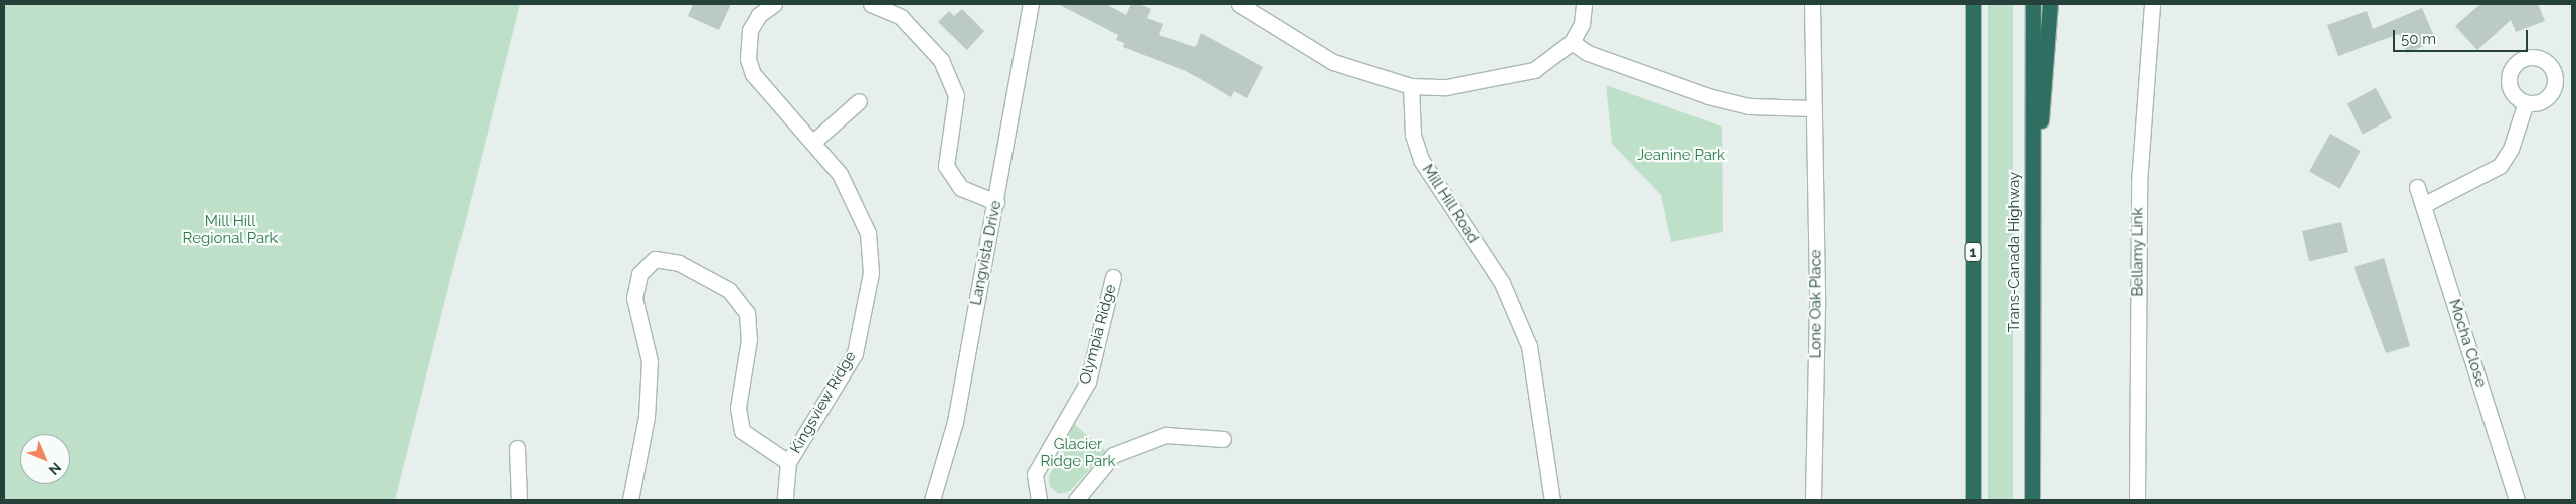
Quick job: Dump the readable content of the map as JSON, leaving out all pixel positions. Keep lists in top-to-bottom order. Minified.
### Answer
{"streets":{"highway":["1","Trans-Canada Highway"],"street":["Mill Hill Road","Bellamy Link","Langvista Drive","Lone Oak Place","Olympia Ridge","Mocha Close","Kingsview Ridge"]},"parks":["Jeanine Park","Mill Hill Regional Park","Glacier Ridge Park"],"scale_bar":"50 m","north":"bottom right"}
